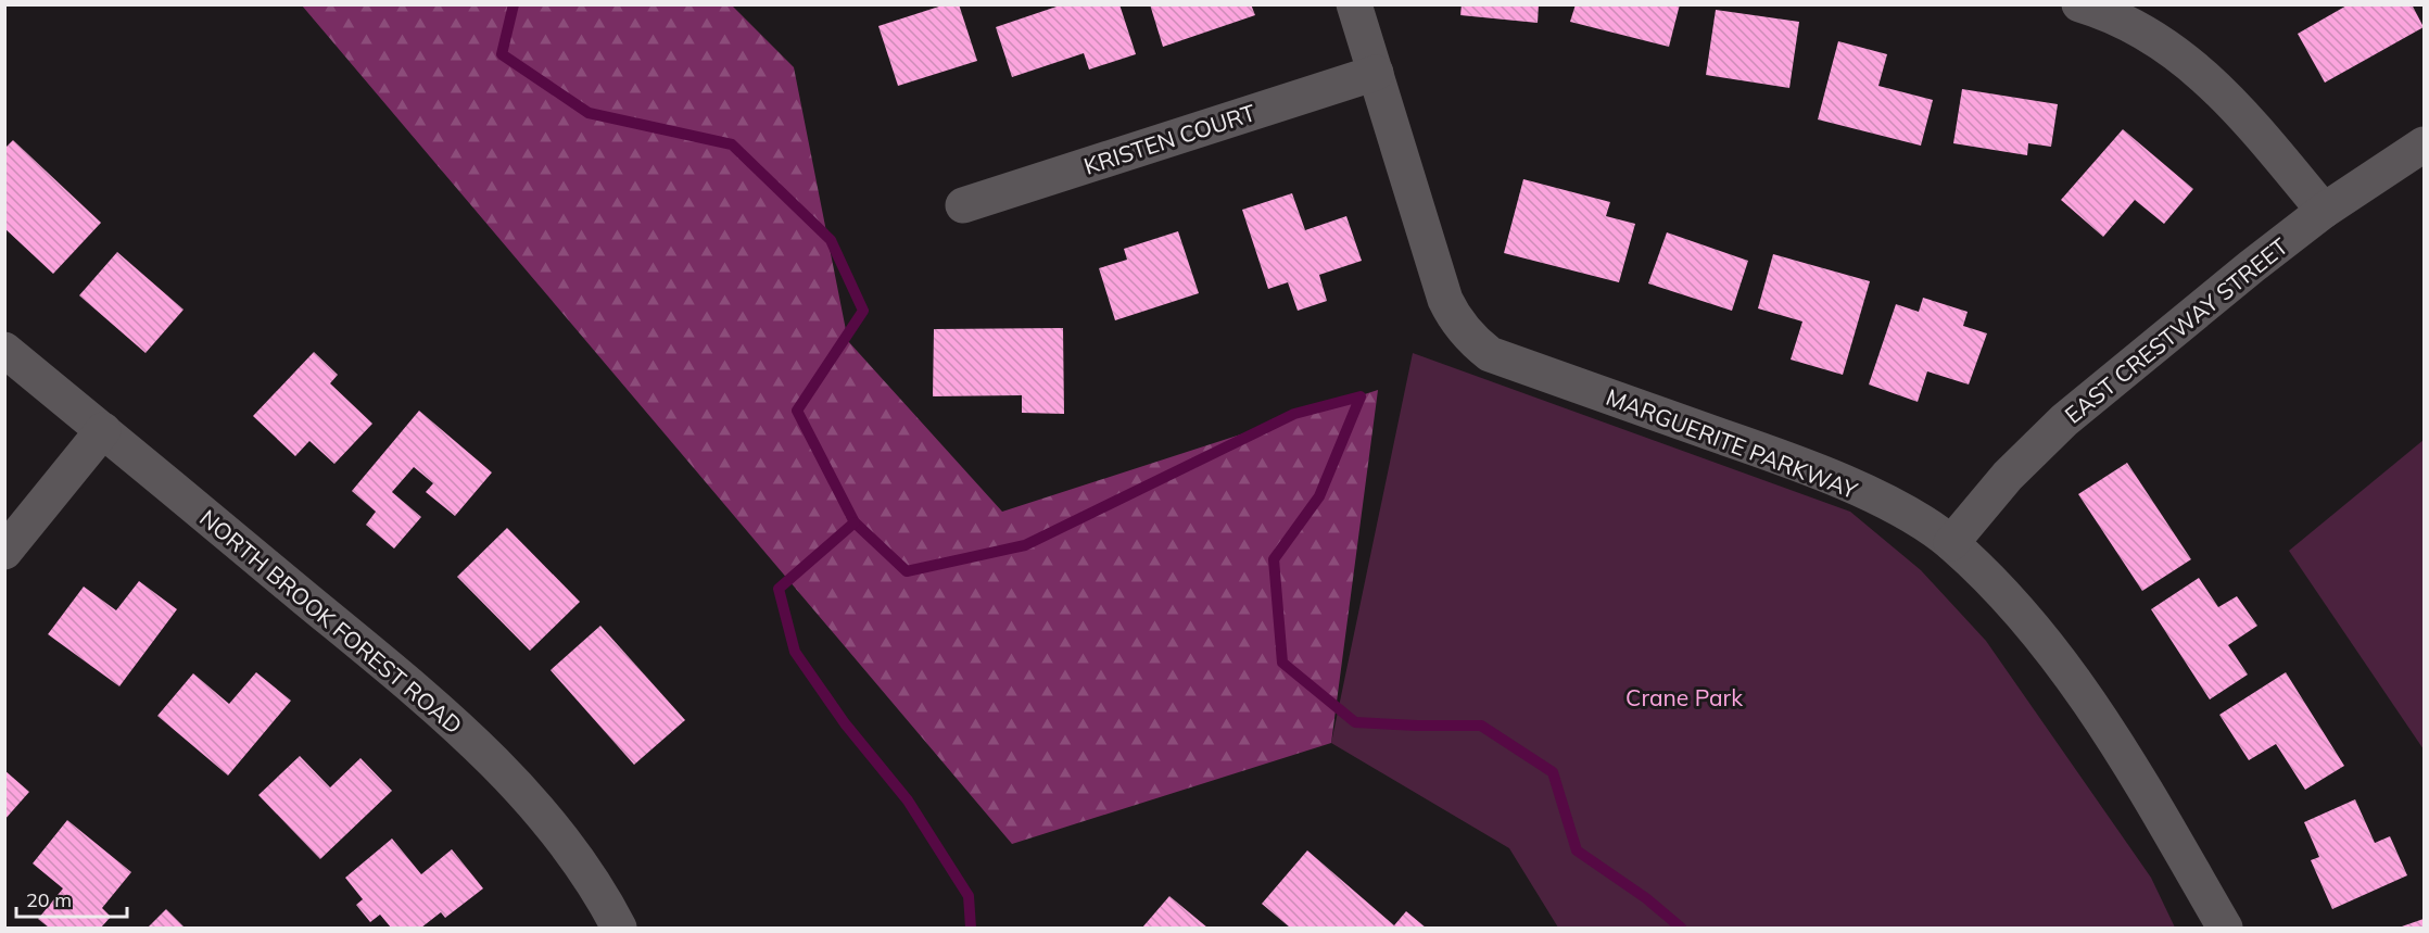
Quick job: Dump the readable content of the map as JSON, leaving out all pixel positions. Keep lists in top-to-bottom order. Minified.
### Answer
{"streets":{"street":["KRISTEN COURT","EAST CRESTWAY STREET","MARGUERITE PARKWAY","NORTH BROOK FOREST ROAD"]},"crossings":[["KRISTEN COURT","MARGUERITE PARKWAY"],["EAST CRESTWAY STREET","MARGUERITE PARKWAY"]],"parks":["Crane Park"],"scale_bar":"20 m"}
